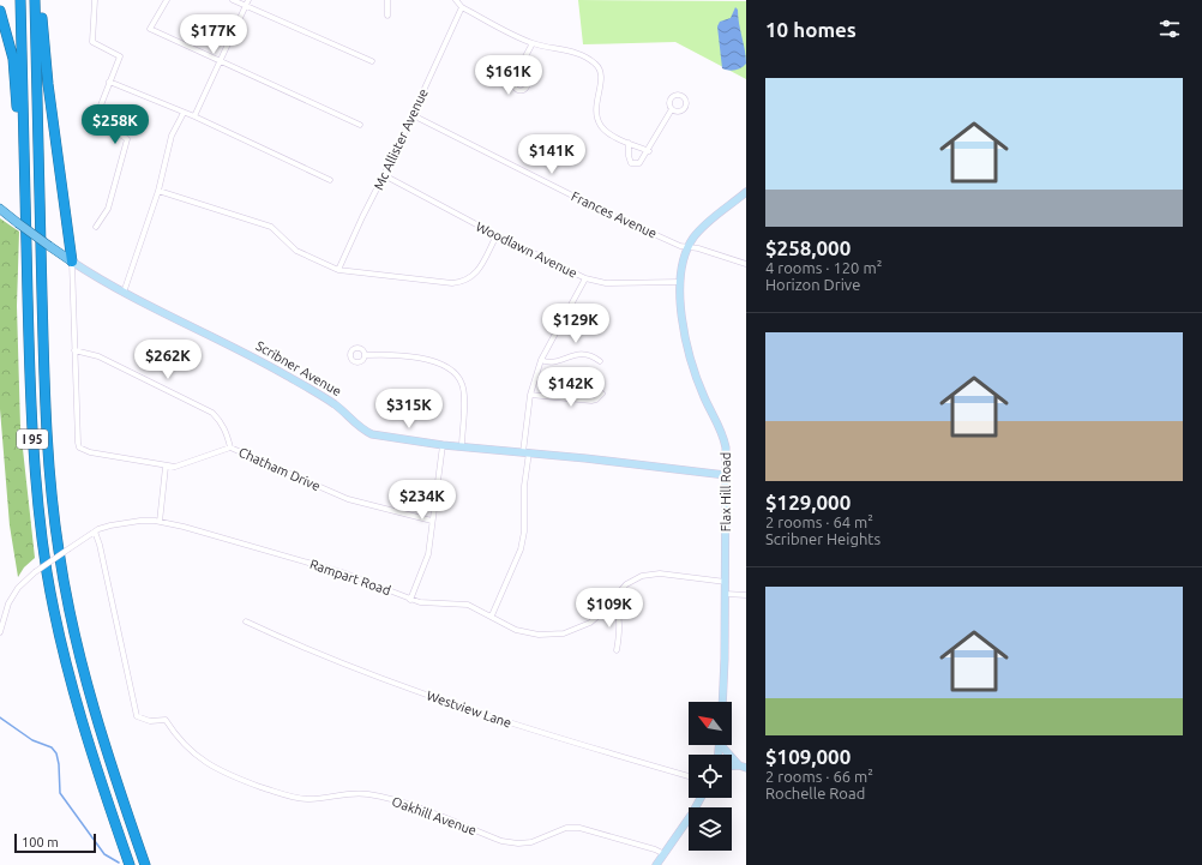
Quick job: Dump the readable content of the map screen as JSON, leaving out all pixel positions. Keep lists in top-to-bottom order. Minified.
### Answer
{"streets":{"highway":["I 95"],"main road":["Scribner Avenue"],"street":["Mc Allister Avenue","Frances Avenue","Woodlawn Avenue","Chatham Drive","Flax Hill Road","Rampart Road","Westview Lane","Oakhill Avenue"]},"crossings":[["Mc Allister Avenue","Frances Avenue"],["Mc Allister Avenue","Woodlawn Avenue"],["Frances Avenue","Flax Hill Road"],["Woodlawn Avenue","Flax Hill Road"],["Scribner Avenue","Flax Hill Road"],["Flax Hill Road","Rampart Road"],["Rampart Road","Oakhill Avenue"]],"scale_bar":"100 m","north":"top left","page":{"heading":"10 homes","price":["$177K","$161K","$258K","$141K","$129K","$262K","$142K","$315K","$234K","$109K"],"list":[{"name":"$258,000","note":"4 rooms · 120 m² · Horizon Drive"},{"name":"$129,000","note":"2 rooms · 64 m² · Scribner Heights"},{"name":"$109,000","note":"2 rooms · 66 m² · Rochelle Road"}],"scale":"100 m"}}
